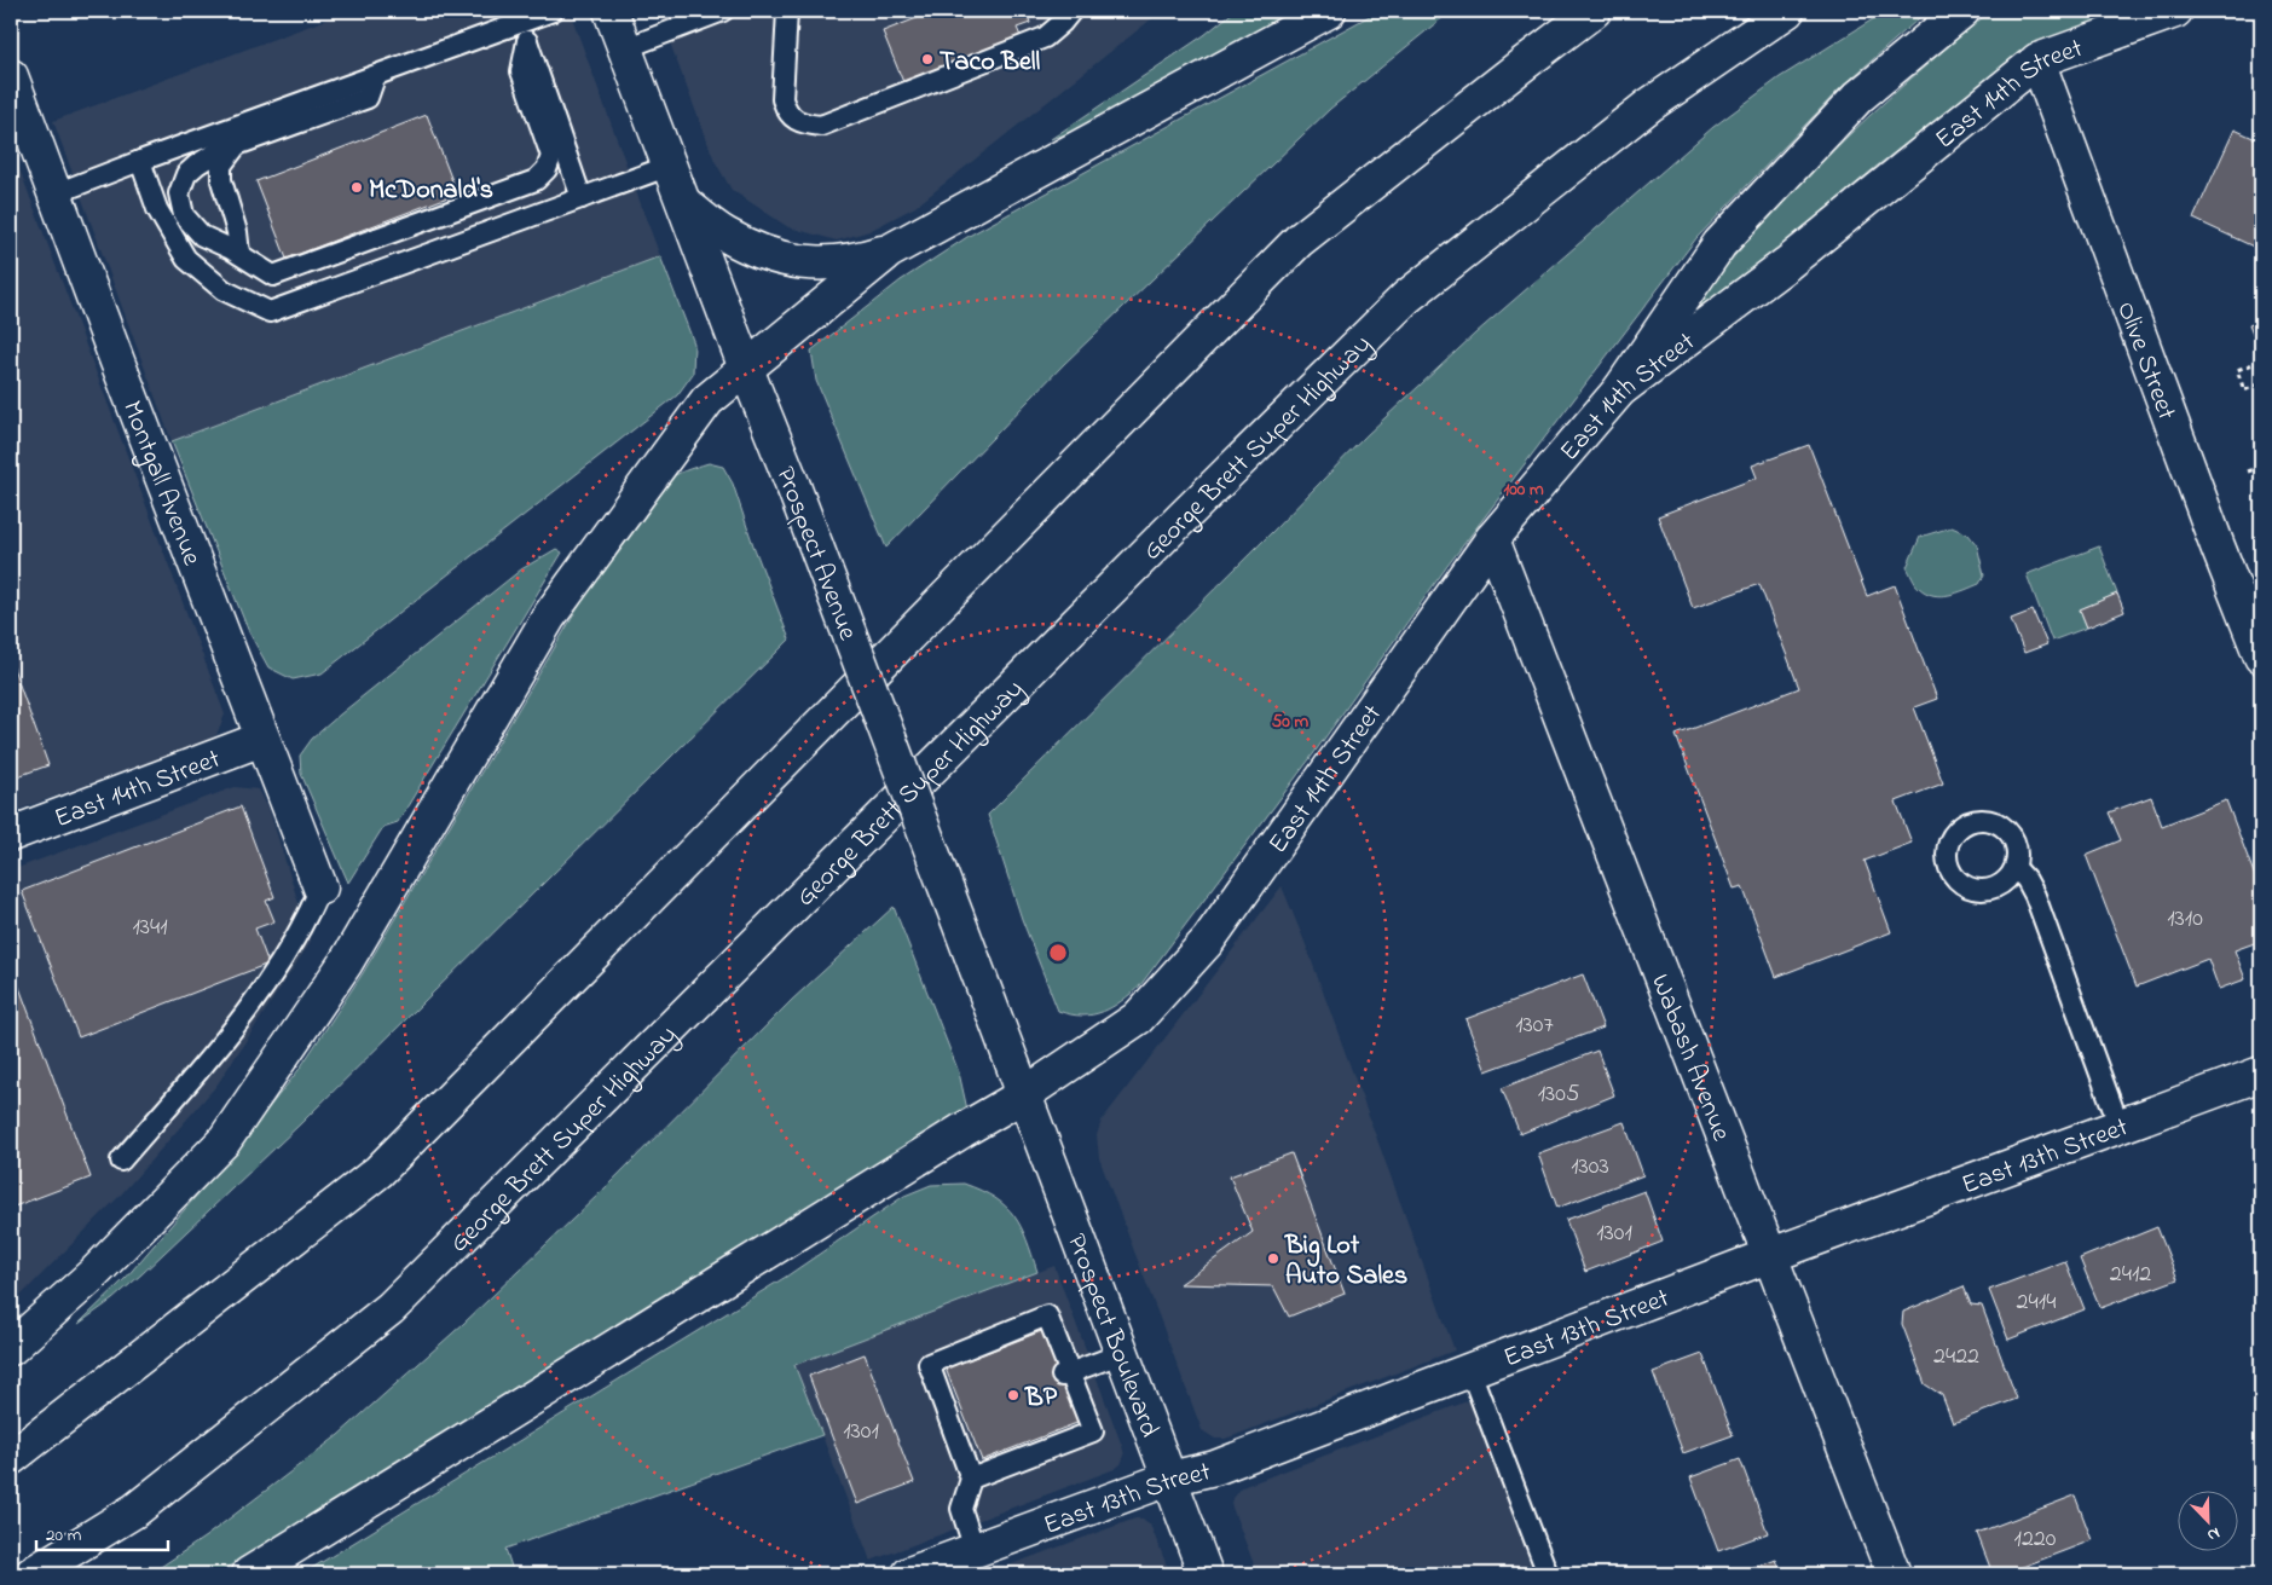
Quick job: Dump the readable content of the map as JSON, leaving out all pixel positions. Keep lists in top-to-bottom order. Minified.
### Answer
{"streets":{"main road":["East 14th Street","Olive Street","George Brett Super Highway","Montgall Avenue","Prospect Avenue","Wabash Avenue","East 13th Street","Prospect Boulevard"]},"crossings":[["East 14th Street","Olive Street"],["East 14th Street","Montgall Avenue"],["East 14th Street","Prospect Avenue"],["East 14th Street","Wabash Avenue"],["East 14th Street","Prospect Boulevard"],["Prospect Avenue","Prospect Boulevard"],["Wabash Avenue","East 13th Street"],["East 13th Street","Prospect Boulevard"]],"places":["Taco Bell","McDonald's","Big Lot Auto Sales","BP"],"house_numbers":["1310","1341","1307","1305","1303","1301","2412","2414","2422","1301","1220"],"scale_bar":"20 m","north":"bottom right","rings":["100 m","50 m"]}
